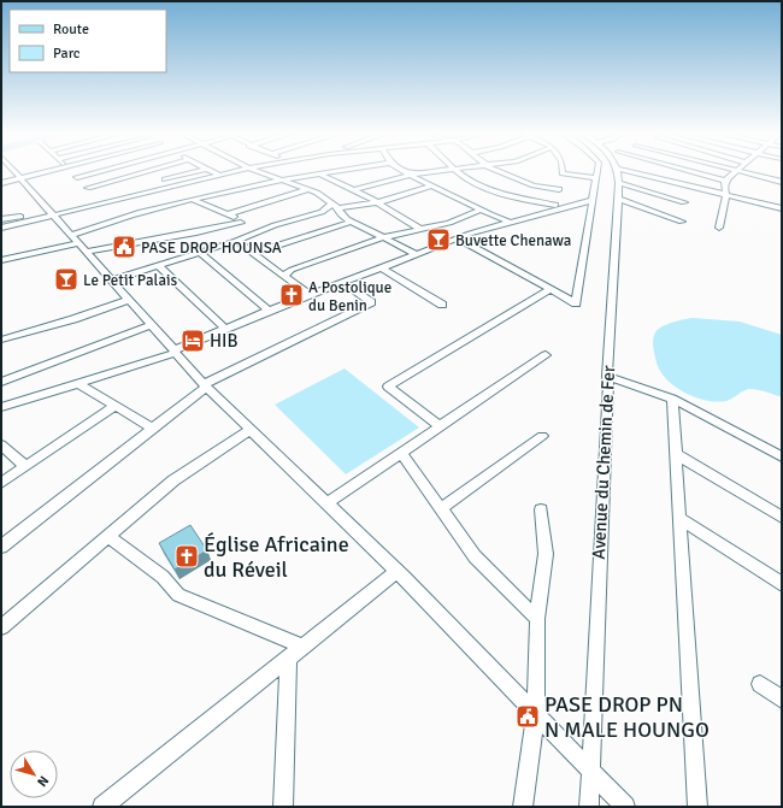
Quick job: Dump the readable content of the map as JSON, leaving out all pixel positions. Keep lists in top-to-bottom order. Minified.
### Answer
{"streets":{"street":["Avenue du Chemin de Fer"]},"places":{"bar":["Buvette Chenawa","Le Petit Palais"],"public building":["PASE DROP HOUNSA","PASE DROP PN N MALE HOUNGO"],"church":["A Postolique du Benin","Église Africaine du Réveil"],"hotel":["HIB"]},"legend":["Route","Parc"],"north":"bottom right"}
